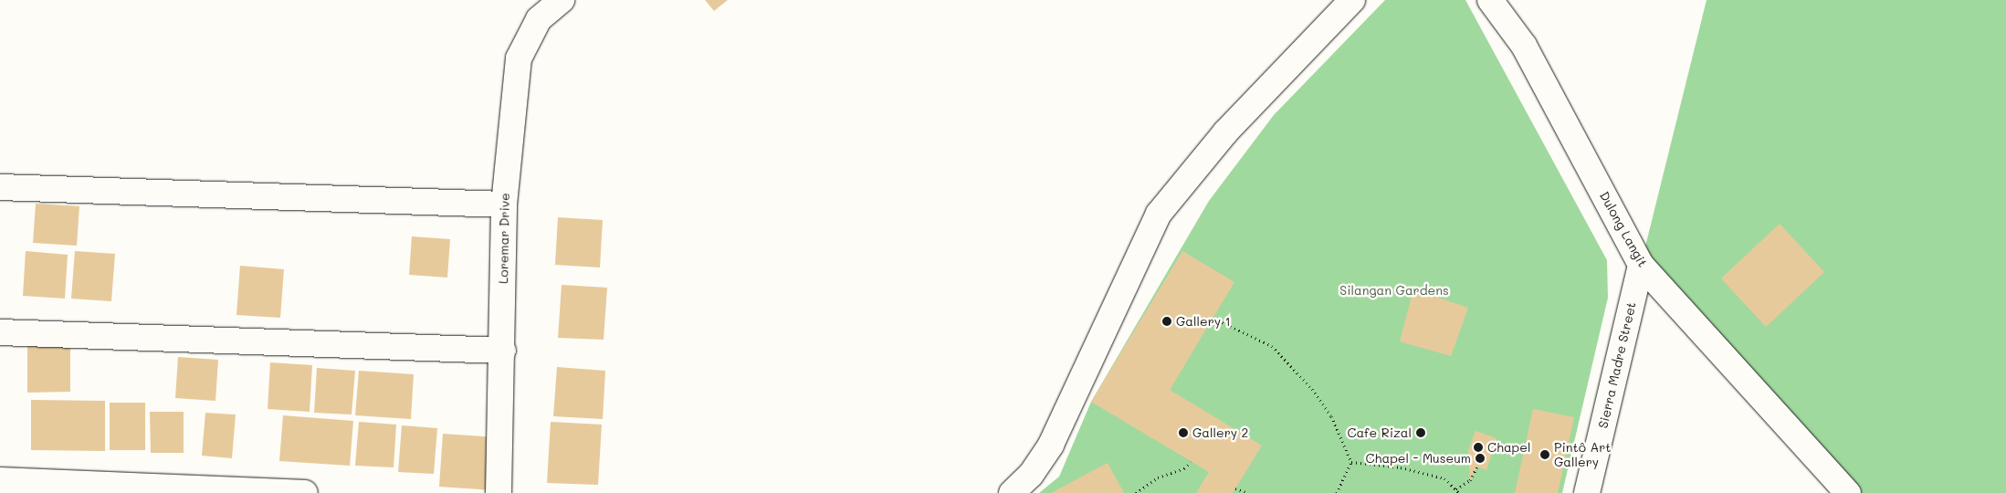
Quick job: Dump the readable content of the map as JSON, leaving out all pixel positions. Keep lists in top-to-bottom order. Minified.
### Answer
{"streets":{"street":["Dulong Langit","Loremar Drive","Sierra Madre Street"]},"crossings":[["Dulong Langit","Sierra Madre Street"]],"parks":["Silangan Gardens"],"places":["Gallery 1","Gallery 2","Cafe Rizal","Chapel","Pintô Art Gallery","Chapel - Museum"]}
